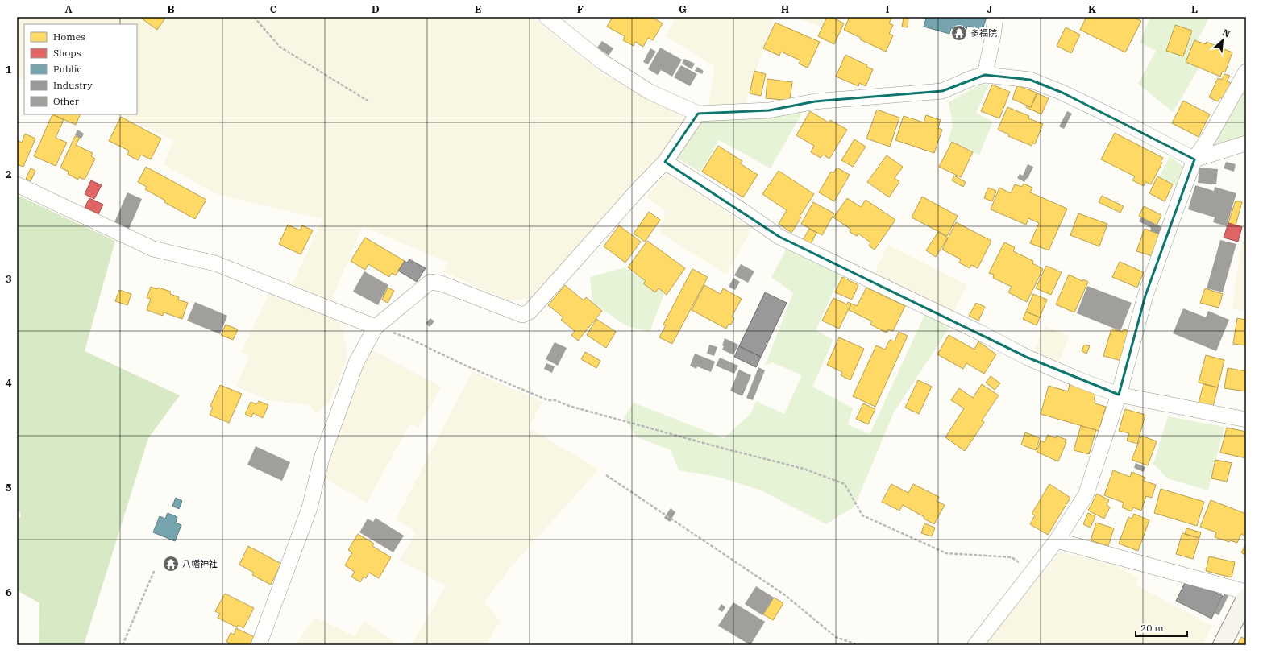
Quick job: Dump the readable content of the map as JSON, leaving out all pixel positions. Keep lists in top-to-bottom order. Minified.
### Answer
{"places":{"temple":["多福院","八幡神社"]},"legend":["Homes","Shops","Public","Industry","Other"],"scale_bar":"20 m","north":"top right","grid":{"columns":["A","B","C","D","E","F","G","H","I","J","K","L"],"rows":["1","2","3","4","5","6"]}}
